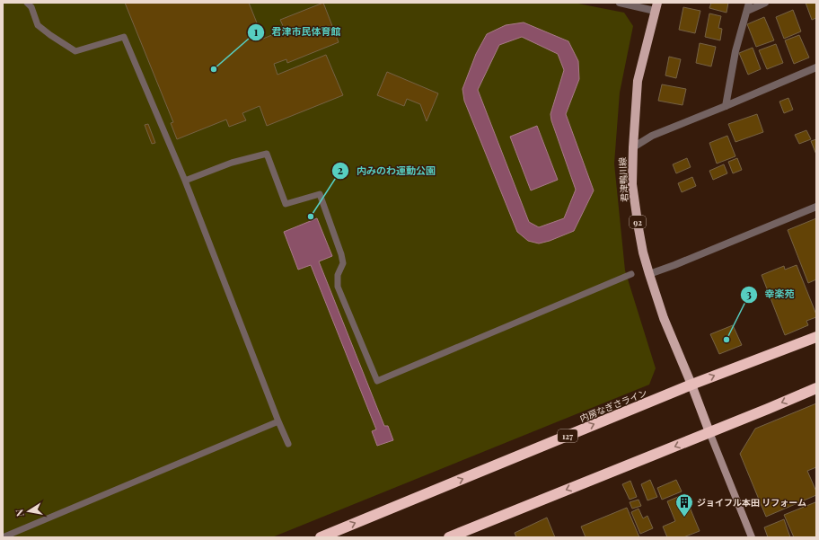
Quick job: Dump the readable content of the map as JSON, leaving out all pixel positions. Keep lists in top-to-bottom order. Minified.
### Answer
{"streets":{"highway":["内房なぎさライン","127"],"main road":["君津鴨川線","92"]},"crossings":[["君津鴨川線","内房なぎさライン"]],"places":{"other":["君津市民体育館","内みのわ運動公園","幸楽苑"],"building":["ジョイフル本田 リフォーム"]},"north":"left"}
